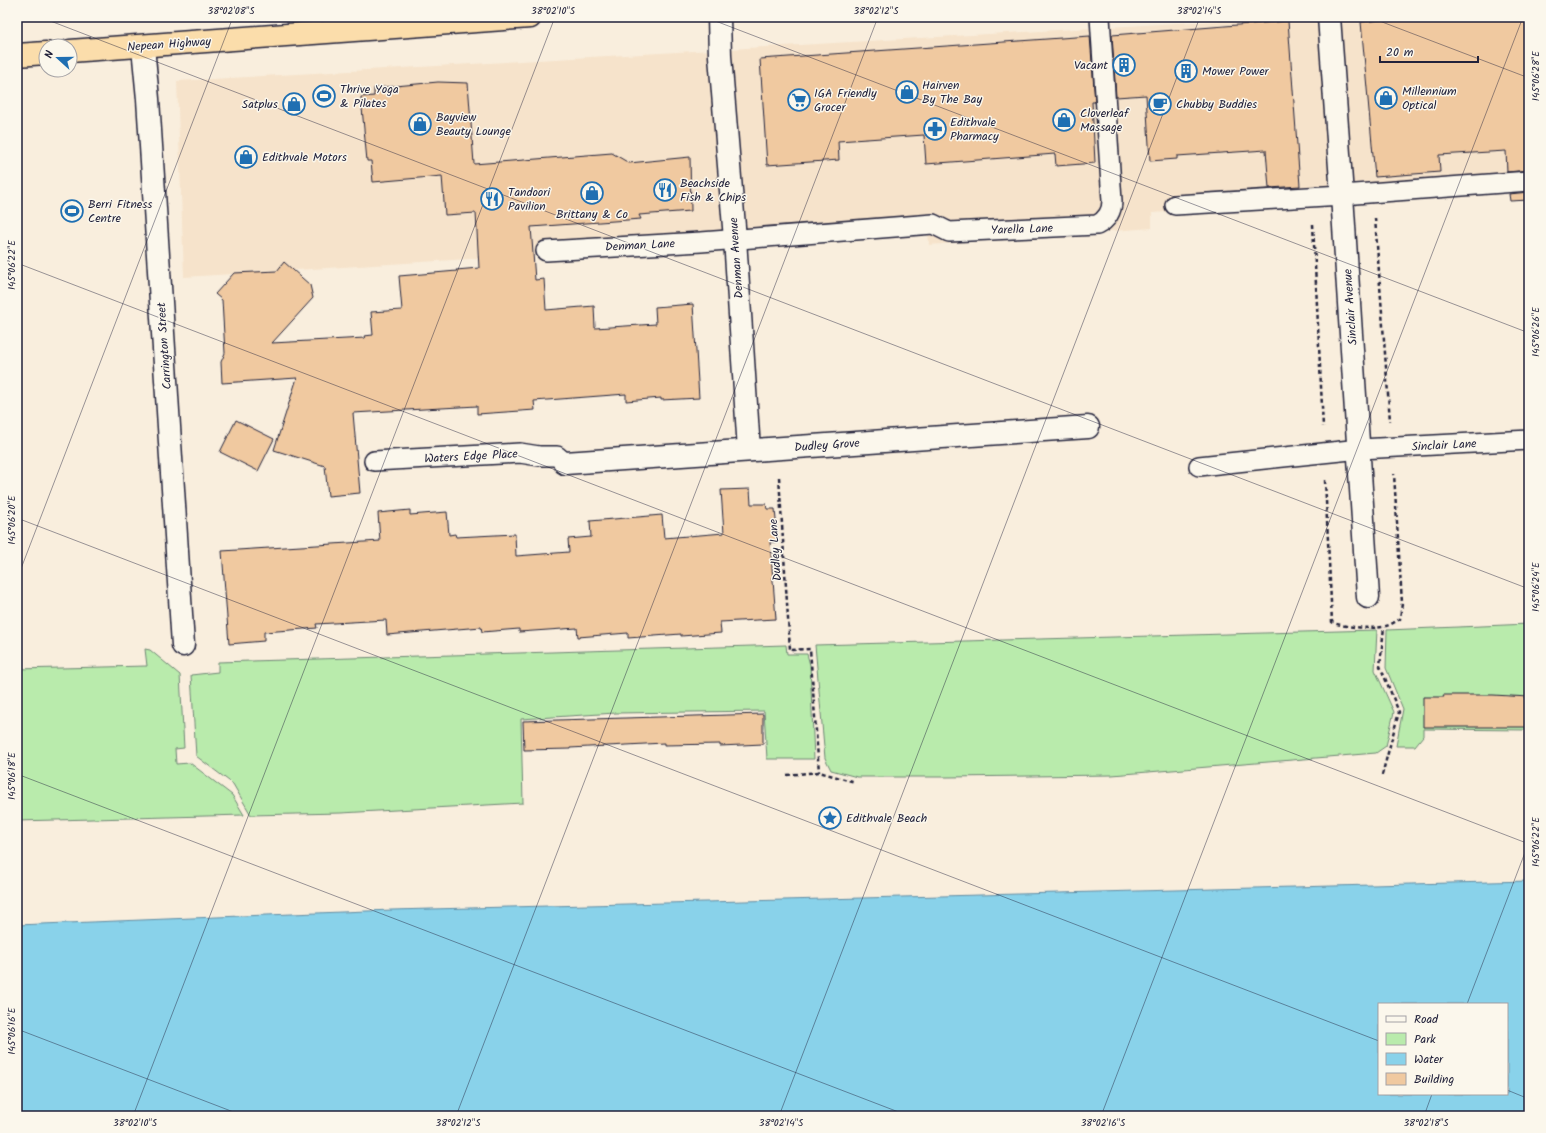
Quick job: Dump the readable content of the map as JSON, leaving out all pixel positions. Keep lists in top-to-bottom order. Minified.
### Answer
{"streets":{"highway":["Nepean Highway"],"street":["Denman Avenue","Sinclair Avenue","Carrington Street","Dudley Grove"],"lane":["Yarella Lane","Denman Lane","Sinclair Lane","Waters Edge Place"],"path":["Dudley Lane"]},"crossings":[["Nepean Highway","Carrington Street"],["Yarella Lane","Denman Lane"],["Yarella Lane","Denman Avenue"],["Denman Lane","Denman Avenue"],["Denman Avenue","Dudley Grove"],["Sinclair Avenue","Sinclair Lane"],["Dudley Grove","Waters Edge Place"],["Dudley Grove","Dudley Lane"]],"places":{"building":["Vacant","Mower Power"],"shop":["Hairven By The Bay","Millennium Optical","Satplus","Cloverleaf Massage","Bayview Beauty Lounge","Edithvale Motors","Brittany & Co"],"sports":["Thrive Yoga & Pilates","Berri Fitness Centre"],"supermarket":["IGA Friendly Grocer"],"cafe":["Chubby Buddies"],"pharmacy":["Edithvale Pharmacy"],"restaurant":["Beachside Fish & Chips","Tandoori Pavilion"],"place":["Edithvale Beach"]},"legend":["Road","Park","Water","Building"],"scale_bar":"20 m","north":"left","coordinates":["38°02'08\"S","38°02'10\"S","38°02'12\"S","38°02'14\"S","145°06'28\"E","145°06'22\"E","145°06'26\"E","145°06'20\"E","145°06'24\"E","145°06'18\"E","145°06'16\"E","38°02'16\"S","38°02'18\"S"]}
